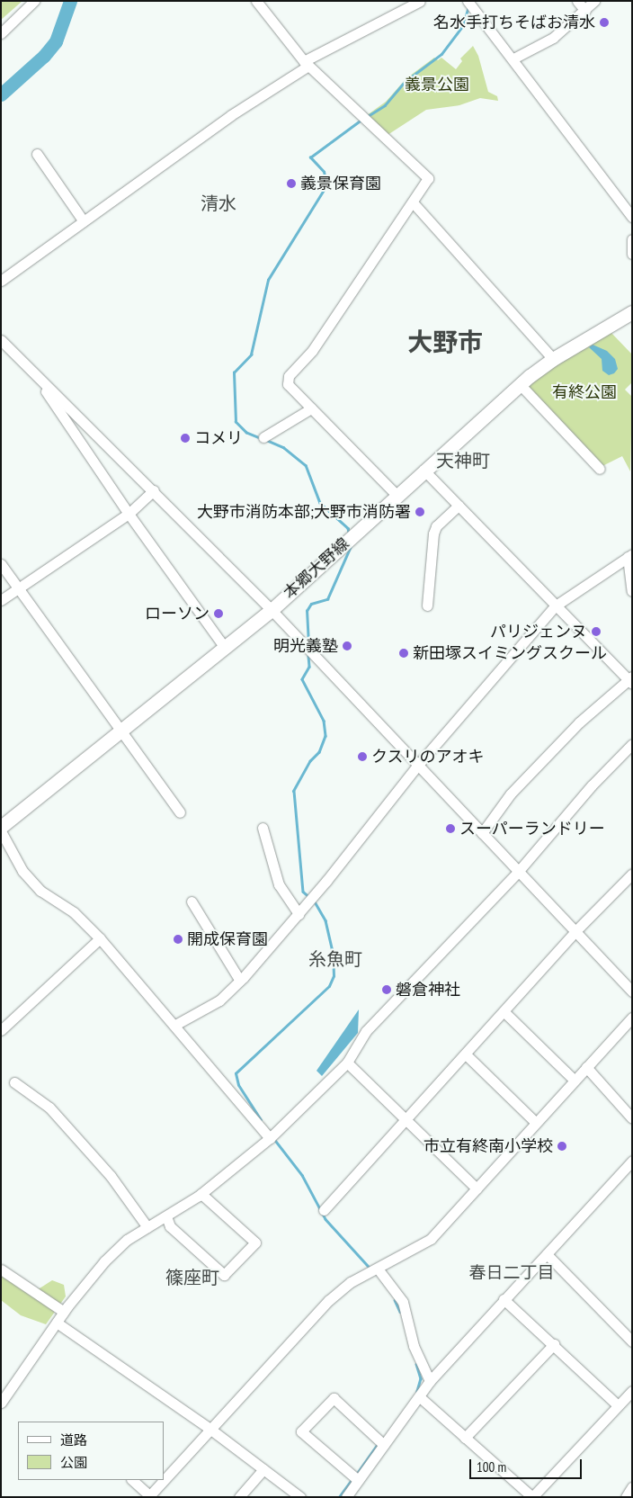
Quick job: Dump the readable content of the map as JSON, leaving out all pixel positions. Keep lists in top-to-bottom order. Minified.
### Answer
{"streets":{"main road":["本郷大野線"]},"districts":["清水","大野市","天神町","糸魚町","春日二丁目","篠座町"],"parks":["義景公園","有終公園"],"places":["名水手打ちそばお清水","義景保育園","コメリ","大野市消防本部;大野市消防署","ローソン","パリジェンヌ","明光義塾","新田塚スイミングスクール","クスリのアオキ","スーパーランドリー","開成保育園","磐倉神社","市立有終南小学校"],"legend":["道路","公園"],"scale_bar":"100 m"}
